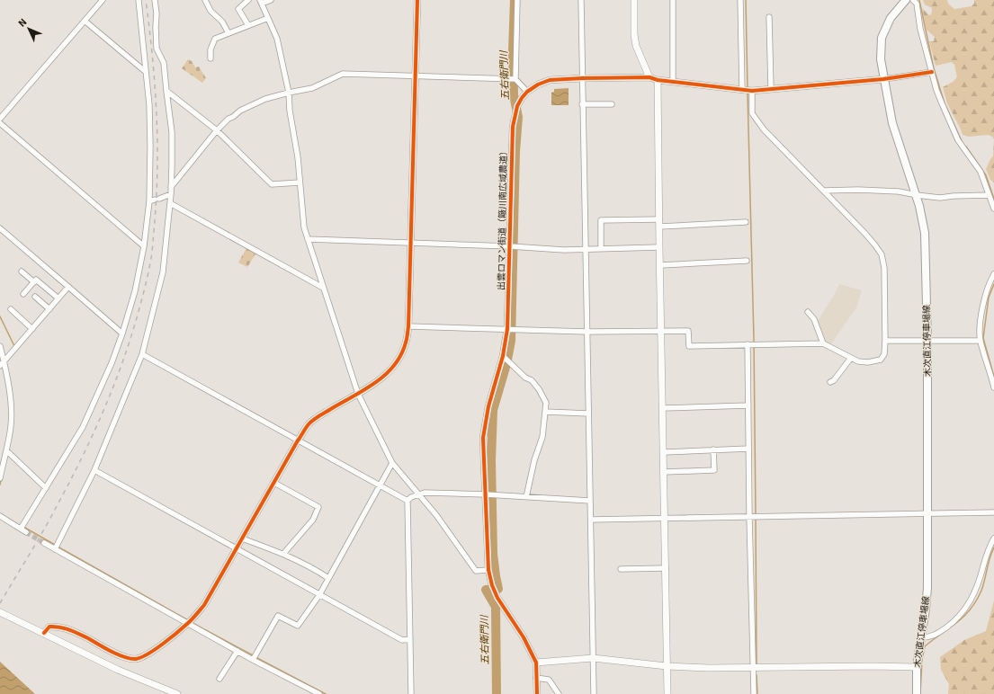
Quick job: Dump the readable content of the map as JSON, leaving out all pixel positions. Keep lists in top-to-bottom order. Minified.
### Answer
{"streets":{"main road":["木次直江停車場線"],"street":["出雲ロマン街道（簸川南広域農道）"]},"crossings":[["出雲ロマン街道（簸川南広域農道）","木次直江停車場線"]],"water":["五右衛門川"],"north":"top left"}
